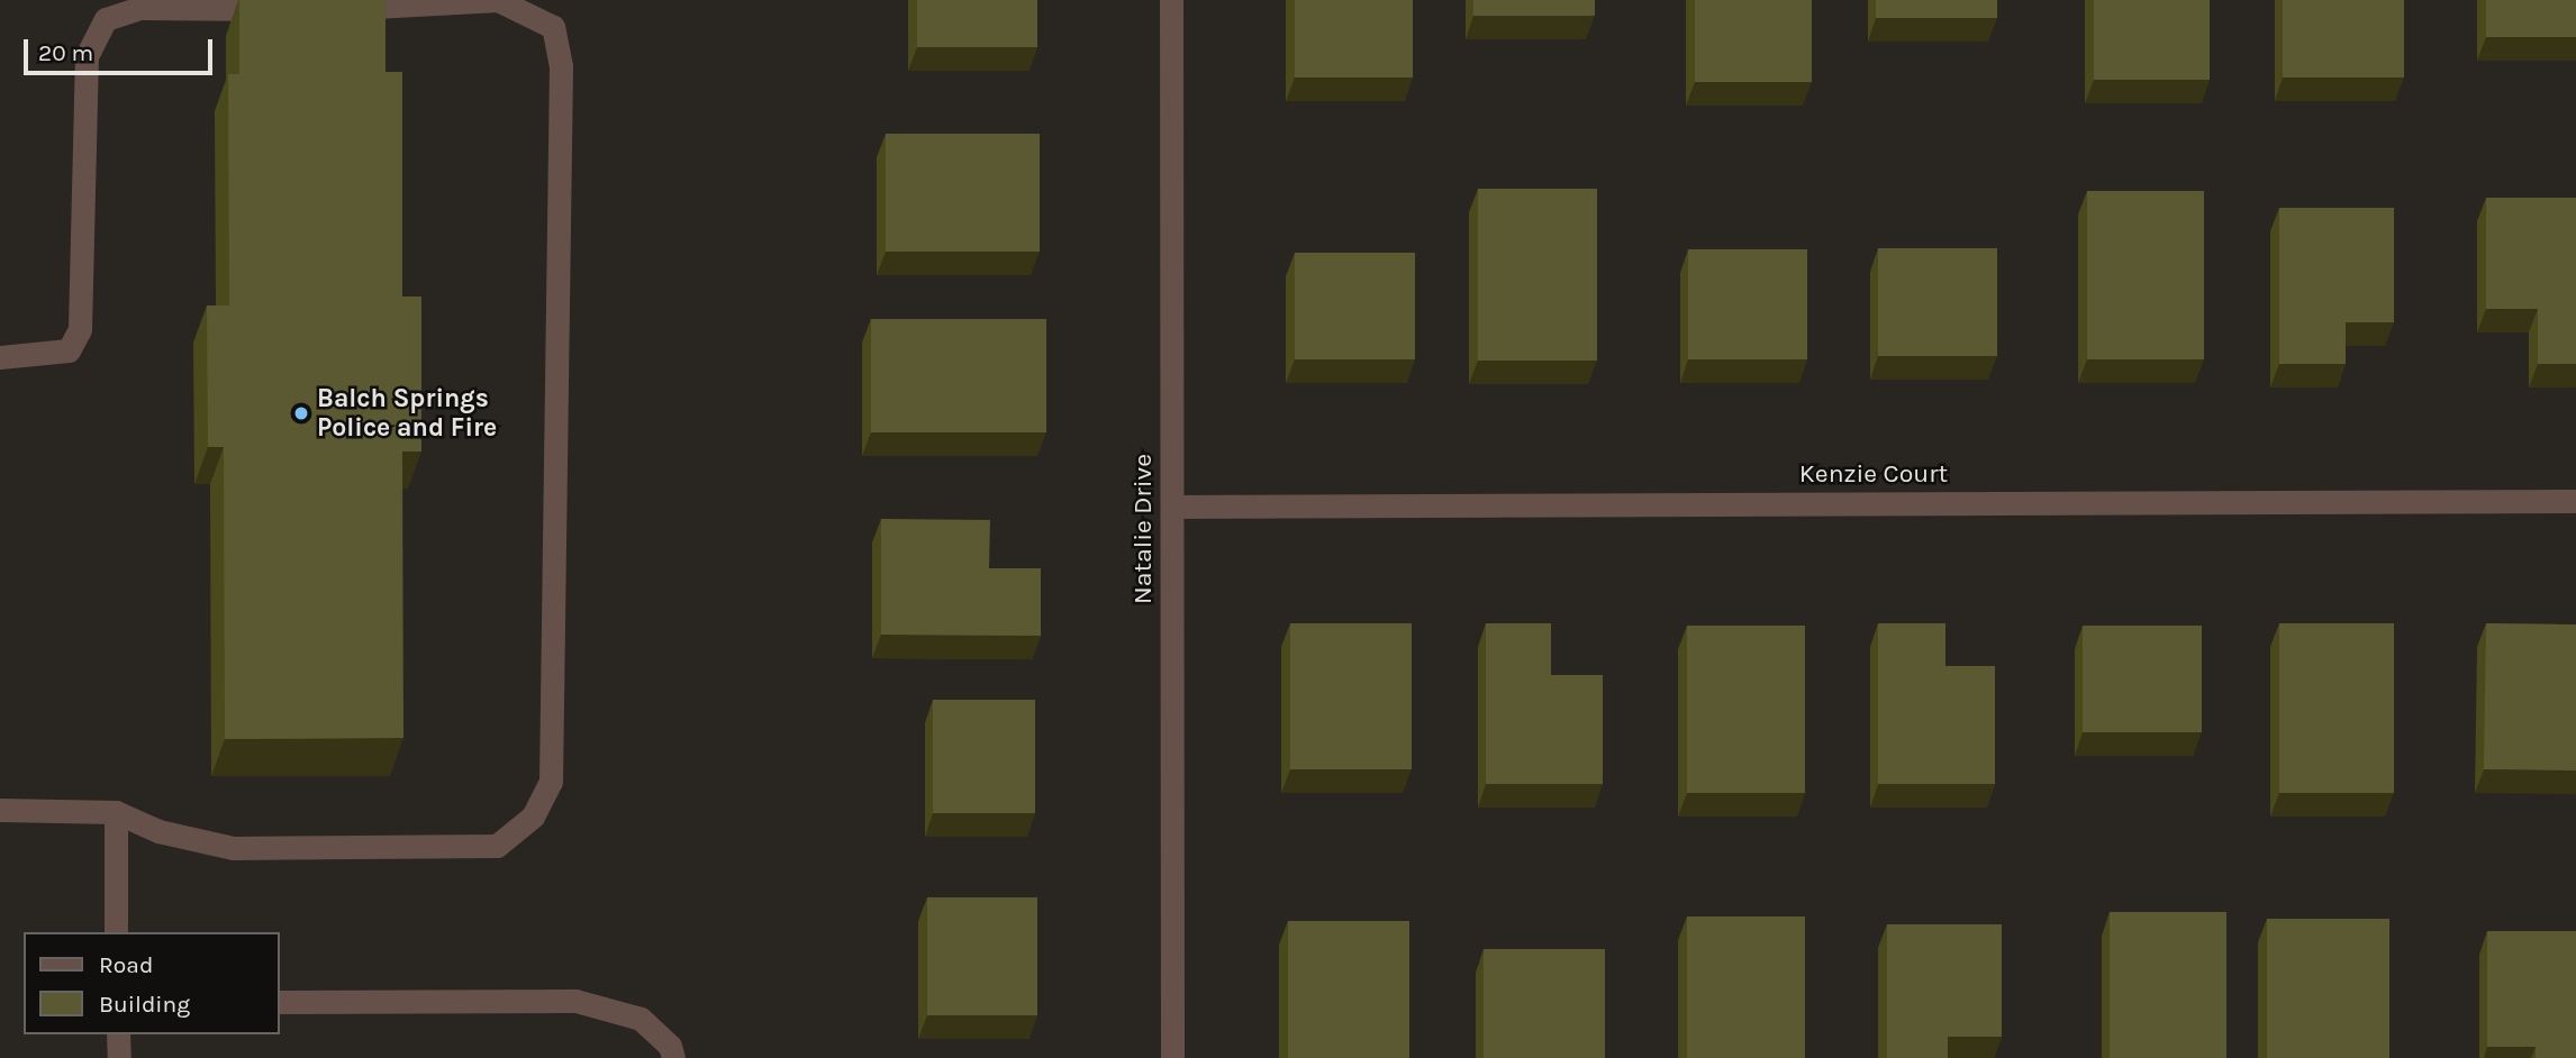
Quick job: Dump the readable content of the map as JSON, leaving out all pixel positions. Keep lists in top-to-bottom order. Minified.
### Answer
{"streets":{"street":["Kenzie Court","Natalie Drive"]},"crossings":[["Kenzie Court","Natalie Drive"]],"places":["Balch Springs Police and Fire"],"legend":["Road","Building"],"scale_bar":"20 m"}
